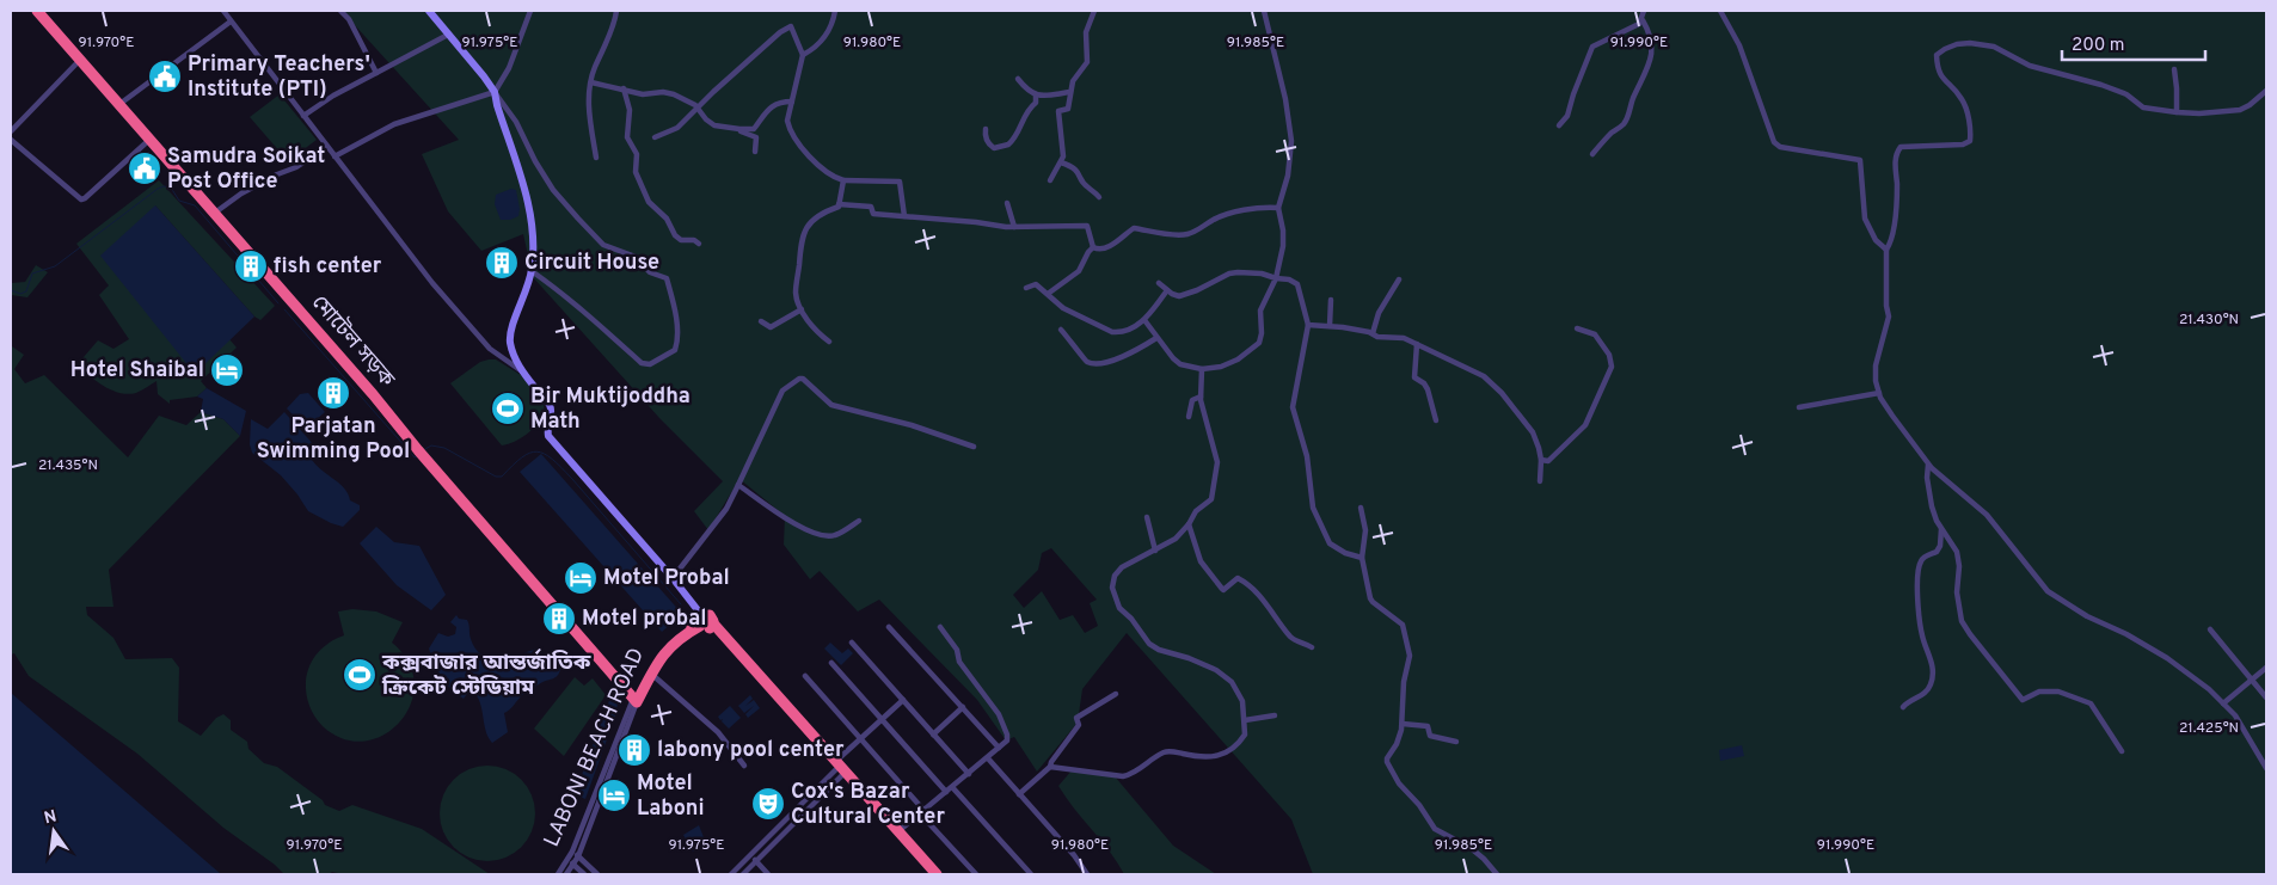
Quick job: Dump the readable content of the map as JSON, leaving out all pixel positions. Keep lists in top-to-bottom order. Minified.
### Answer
{"streets":{"highway":["মোটেল সড়ক","LABONI BEACH ROAD"]},"crossings":[["মোটেল সড়ক","LABONI BEACH ROAD"]],"places":{"public building":["Primary Teachers' Institute (PTI)","Samudra Soikat Post Office"],"building":["Circuit House","fish center","Parjatan Swimming Pool","Motel probal","labony pool center"],"hotel":["Hotel Shaibal","Motel Probal","Motel Laboni"],"sports":["Bir Muktijoddha Math","কক্সবাজার আন্তর্জাতিক ক্রিকেট স্টেডিয়াম"],"theatre":["Cox's Bazar Cultural Center"]},"scale_bar":"200 m","north":"top","coordinates":["91.970°E","91.975°E","91.980°E","91.985°E","91.990°E","21.430°N","21.435°N","21.425°N"]}
